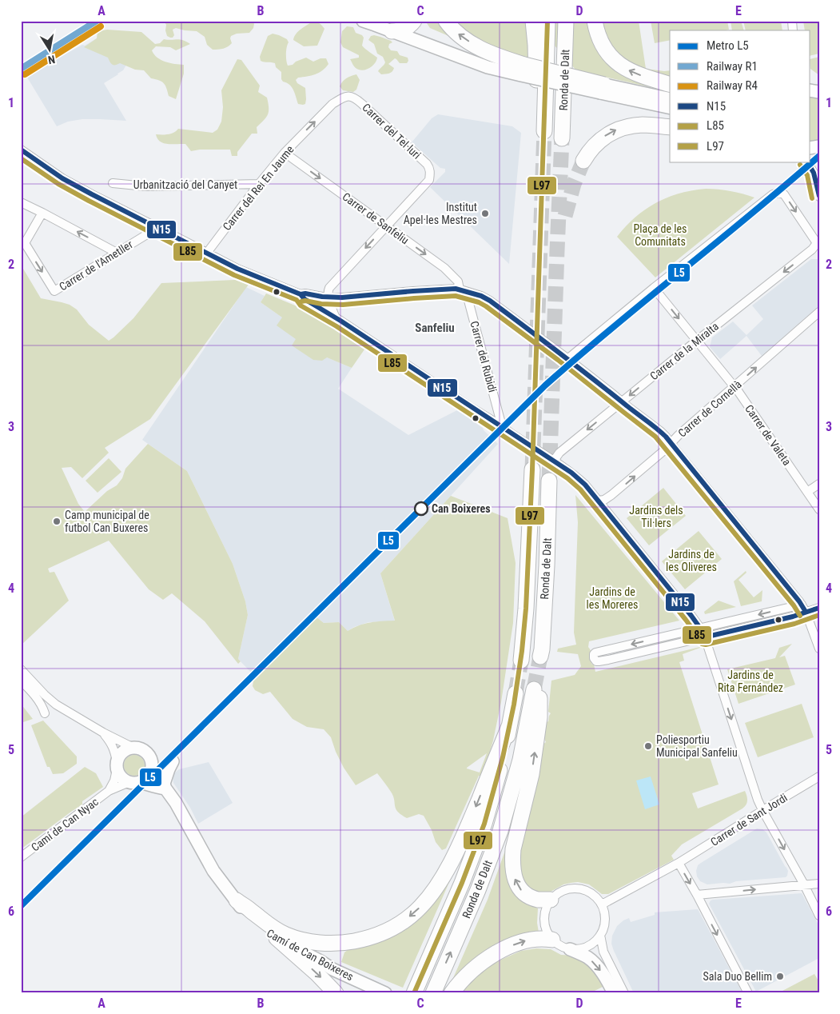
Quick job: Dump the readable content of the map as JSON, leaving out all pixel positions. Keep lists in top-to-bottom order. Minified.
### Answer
{"streets":{"highway":["Ronda de Dalt"],"street":["Carrer del Tel·luri","Urbanització del Canyet","Carrer del Rei En Jaume","Carrer de Sanfeliu","Carrer de l'Ametller","Carrer de la Miralta","Carrer del Rubidi","Carrer de Cornellà","Carrer de Valeta","Carrer de Sant Jordi","Camí de Can Nyac","Camí de Can Boixeres"]},"crossings":[["Ronda de Dalt","Carrer de Sant Jordi"],["Carrer del Tel·luri","Carrer del Rei En Jaume"],["Carrer del Tel·luri","Carrer de Sanfeliu"],["Urbanització del Canyet","Carrer del Rei En Jaume"],["Carrer del Rei En Jaume","Carrer de Sanfeliu"],["Carrer de Sanfeliu","Carrer del Rubidi"],["Carrer de la Miralta","Carrer de Valeta"],["Carrer de Cornellà","Carrer de Valeta"],["Camí de Can Nyac","Camí de Can Boixeres"]],"one_way":["Carrer del Rei En Jaume","Carrer de Sanfeliu","Carrer de Cornellà"],"districts":["Sanfeliu"],"parks":["Plaça de les Comunitats","Jardins dels Til·lers","Jardins de les Oliveres","Jardins de les Moreres","Jardins de Rita Fernández"],"places":["Institut Apel·les Mestres","Can Boixeres","Camp municipal de futbol Can Buxeres","Poliesportiu Municipal Sanfeliu","Sala Duo Bellim"],"lines":["rail line R1","transit line L97","rail line R4","transit line N15","metro line L5","transit line L85"],"legend":["Metro L5","Railway R1","Railway R4","N15","L85","L97"],"north":"bottom","grid":{"columns":["A","B","C","D","E"],"rows":["1","2","3","4","5","6"]}}
